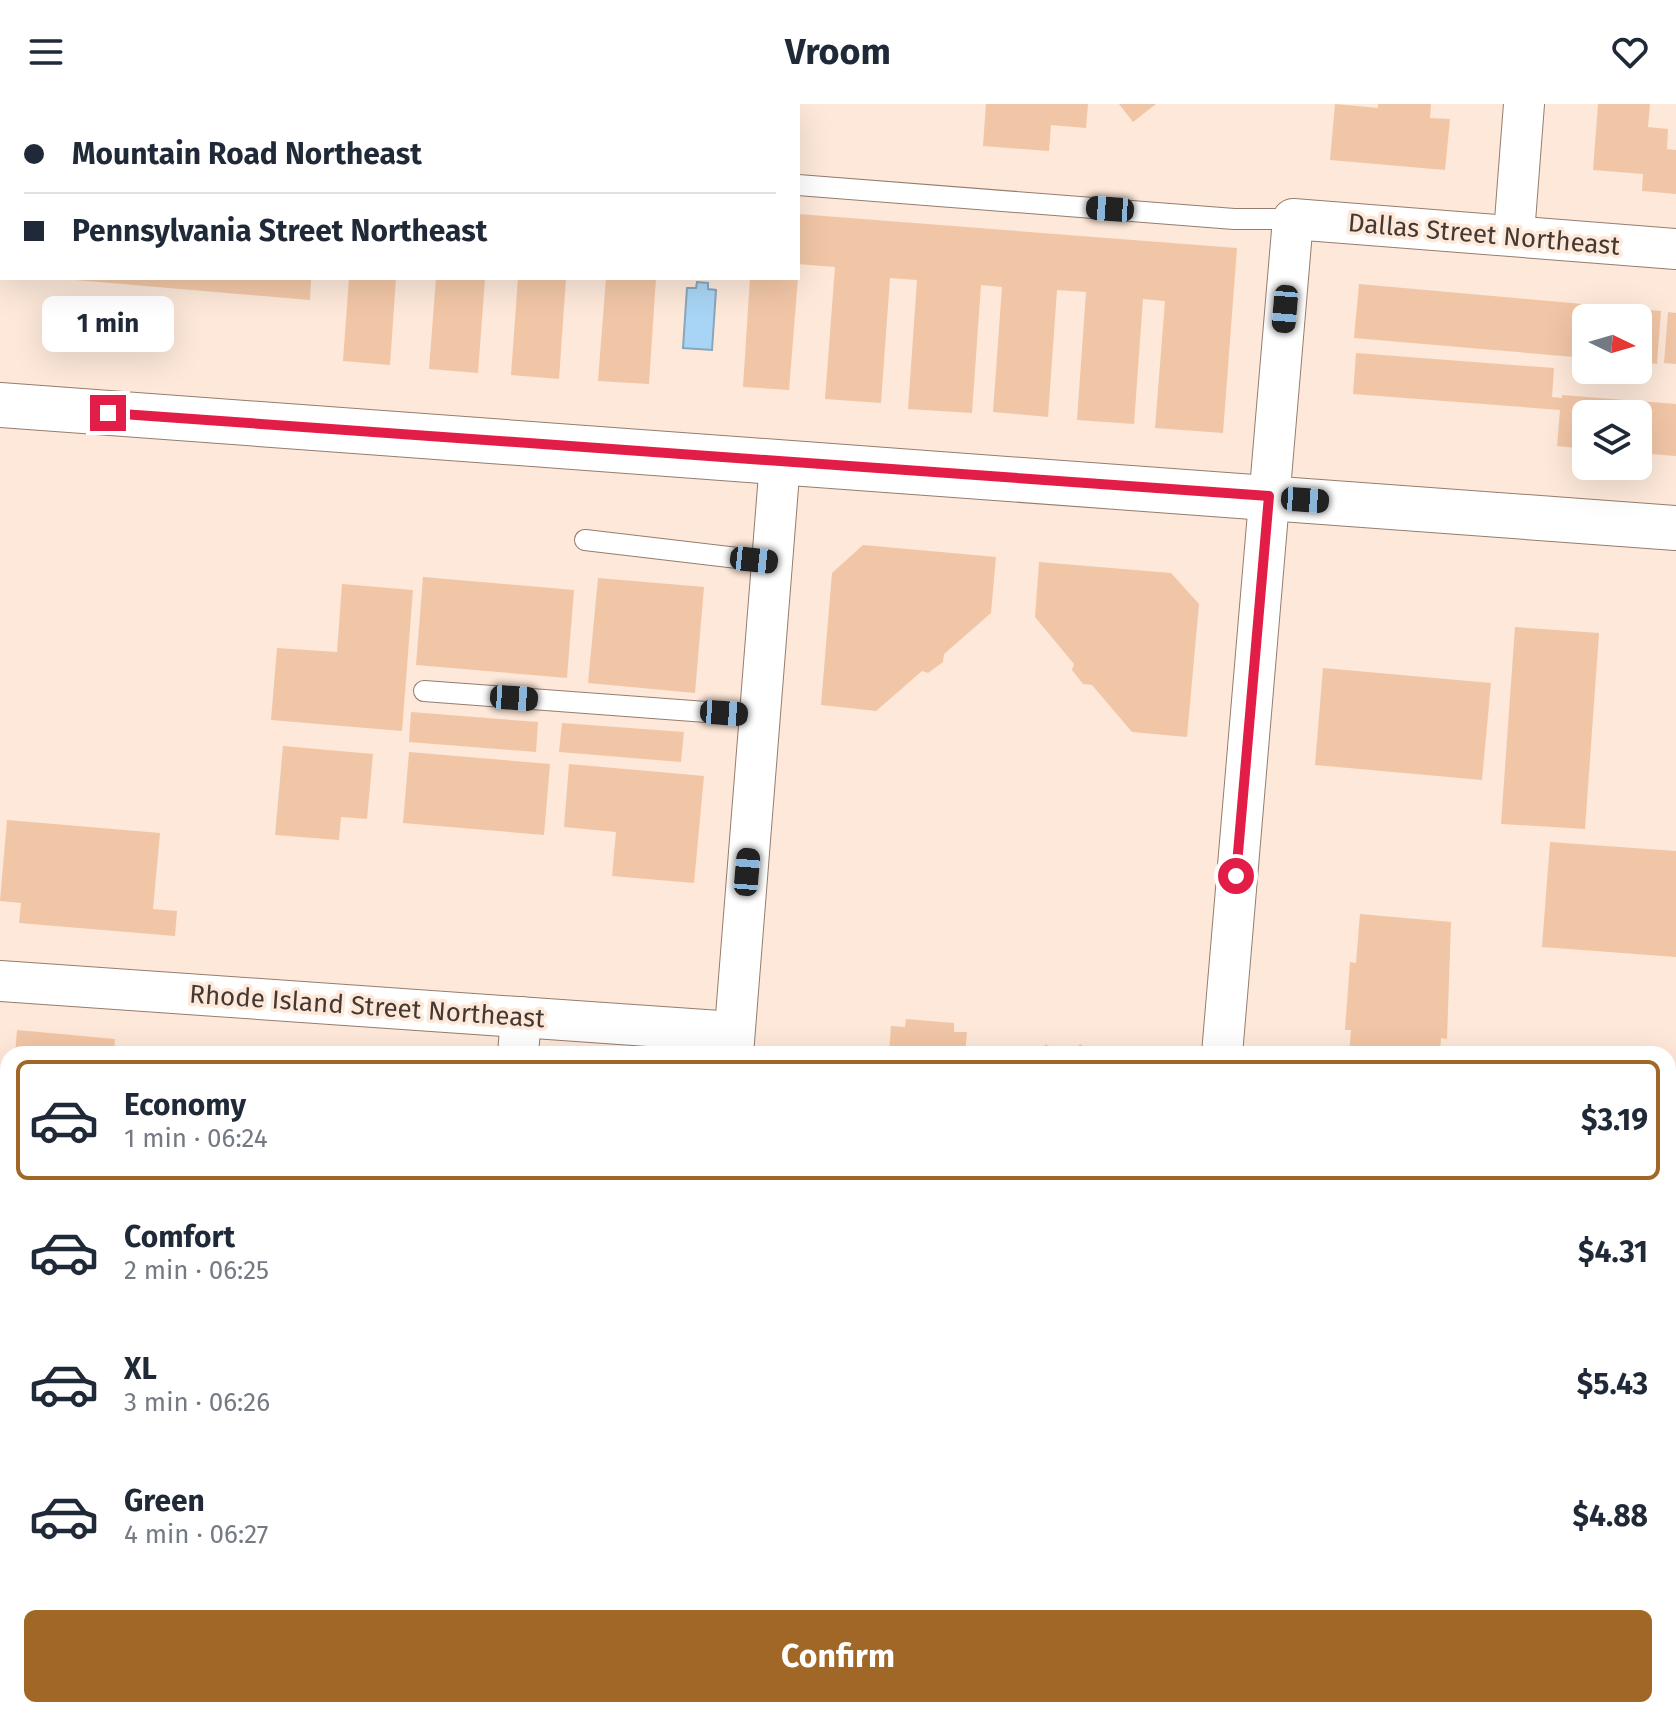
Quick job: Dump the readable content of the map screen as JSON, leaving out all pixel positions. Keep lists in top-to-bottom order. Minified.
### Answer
{"streets":{"street":["Dallas Street Northeast","Rhode Island Street Northeast"]},"north":"right","page":{"header":"Vroom","banner":["Mountain Road Northeast","Pennsylvania Street Northeast"],"bubble":"1 min","list":[{"name":"Economy","note":"1 min · 06:24","value":"$3.19"},{"name":"Comfort","note":"2 min · 06:25","value":"$4.31"},{"name":"XL","note":"3 min · 06:26","value":"$5.43"},{"name":"Green","note":"4 min · 06:27","value":"$4.88"}],"buttons":"Confirm"}}
